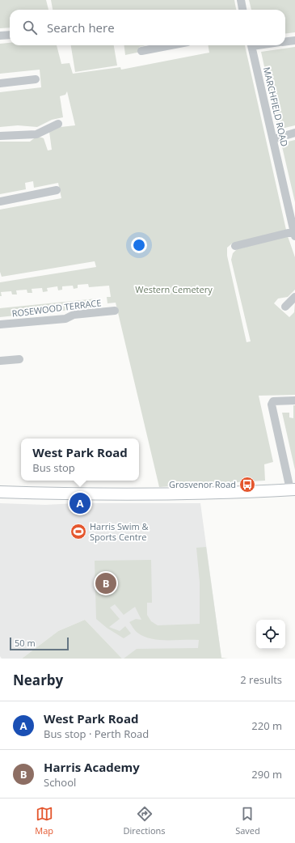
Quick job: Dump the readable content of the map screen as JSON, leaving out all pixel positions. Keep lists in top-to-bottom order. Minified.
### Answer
{"streets":{"street":["MARCHFIELD ROAD","ROSEWOOD TERRACE"]},"parks":["Western Cemetery"],"places":{"bus stop":["Grosvenor Road"],"sports":["Harris Swim & Sports Centre"]},"scale_bar":"50 m","page":{"search":"Search here","popup":["West Park Road","Bus stop"],"pins":["A","B"],"scale":"50 m","heading":["Nearby","2 results"],"list":[{"mark":"A","name":"West Park Road","note":"Bus stop · Perth Road","value":"220 m"},{"mark":"B","name":"Harris Academy","note":"School","value":"290 m"}],"nav":["Map","Directions","Saved"]}}
